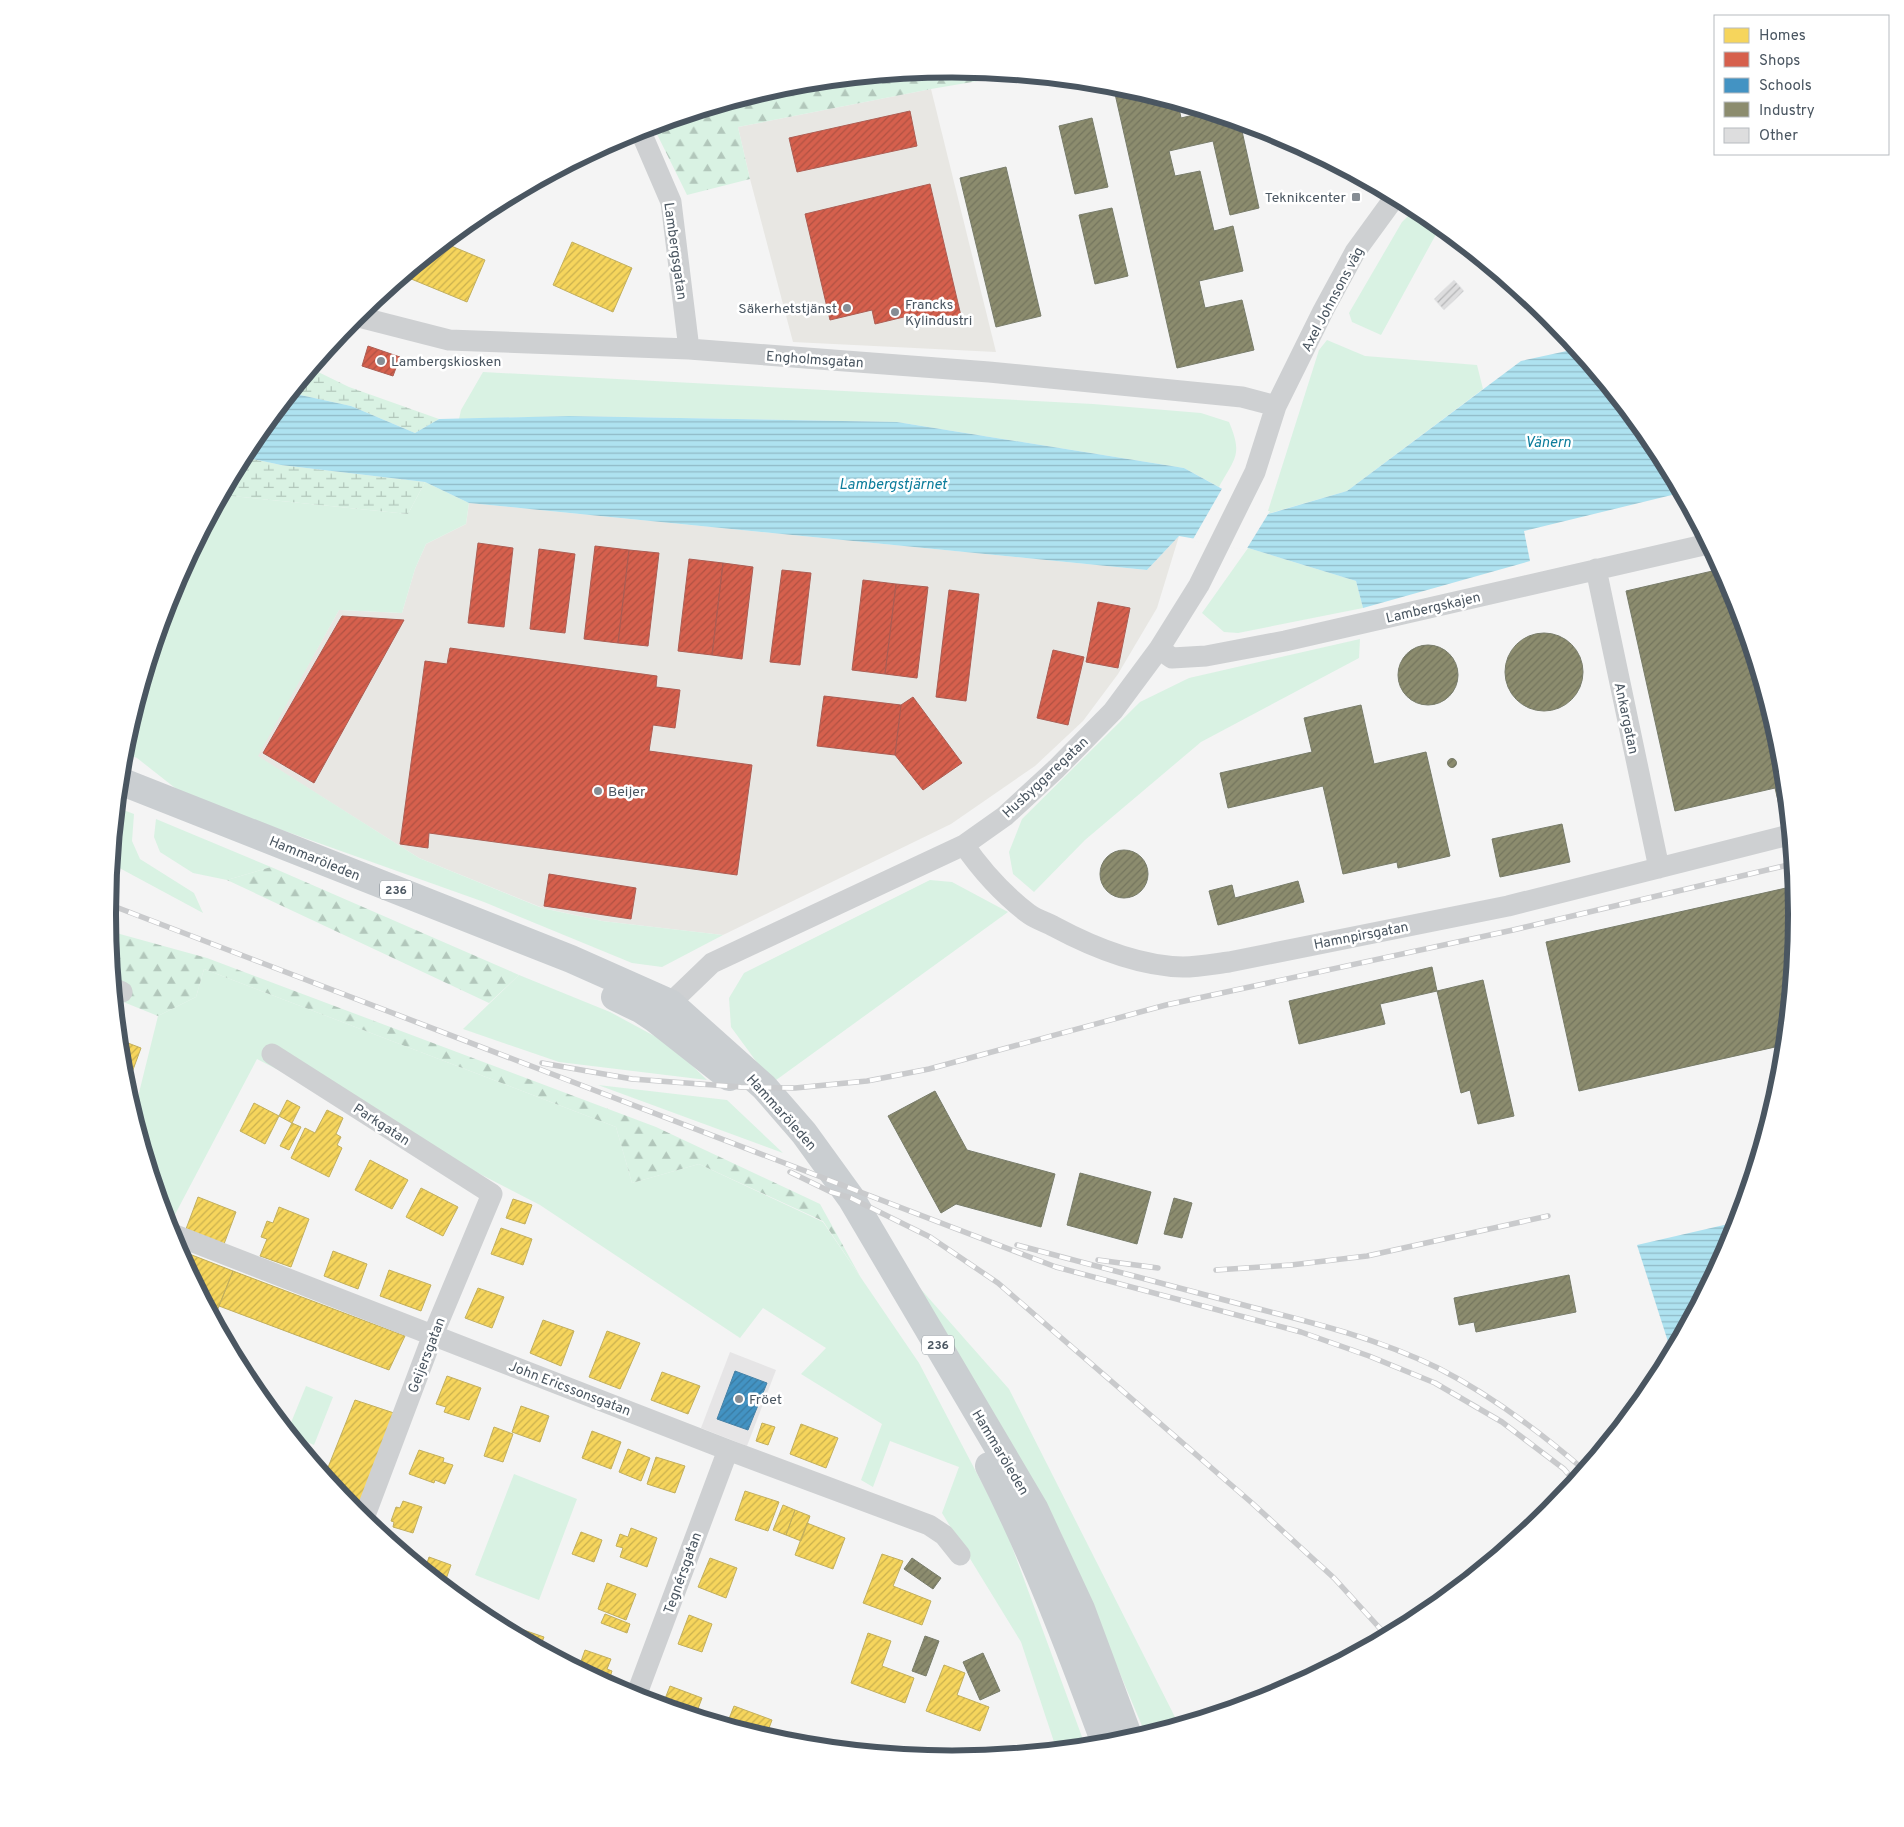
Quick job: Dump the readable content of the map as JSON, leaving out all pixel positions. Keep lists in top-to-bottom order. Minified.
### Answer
{"streets":{"main road":["Hammaröleden","236"],"street":["Lambergsgatan","Axel Johnsons väg","Engholmsgatan","Lambergskajen","Ankargatan","Husbyggaregatan","Hamnpirsgatan","Parkgatan","Geijersgatan","John Ericssonsgatan","Tegnérsgatan"]},"crossings":[["Lambergsgatan","Engholmsgatan"],["Axel Johnsons väg","Engholmsgatan"],["Axel Johnsons väg","Husbyggaregatan"],["Engholmsgatan","Husbyggaregatan"],["Lambergskajen","Ankargatan"],["Lambergskajen","Husbyggaregatan"],["Ankargatan","Hamnpirsgatan"],["Husbyggaregatan","Hammaröleden"],["Husbyggaregatan","Hamnpirsgatan"],["Parkgatan","Geijersgatan"],["Geijersgatan","John Ericssonsgatan"],["John Ericssonsgatan","Tegnérsgatan"]],"water":["Vänern","Lambergstjärnet"],"places":{"transit":["Teknikcenter"],"other":["Säkerhetstjänst","Francks Kylindustri","Lambergskiosken","Beijer","Fröet"]},"legend":["Homes","Shops","Schools","Industry","Other"]}
